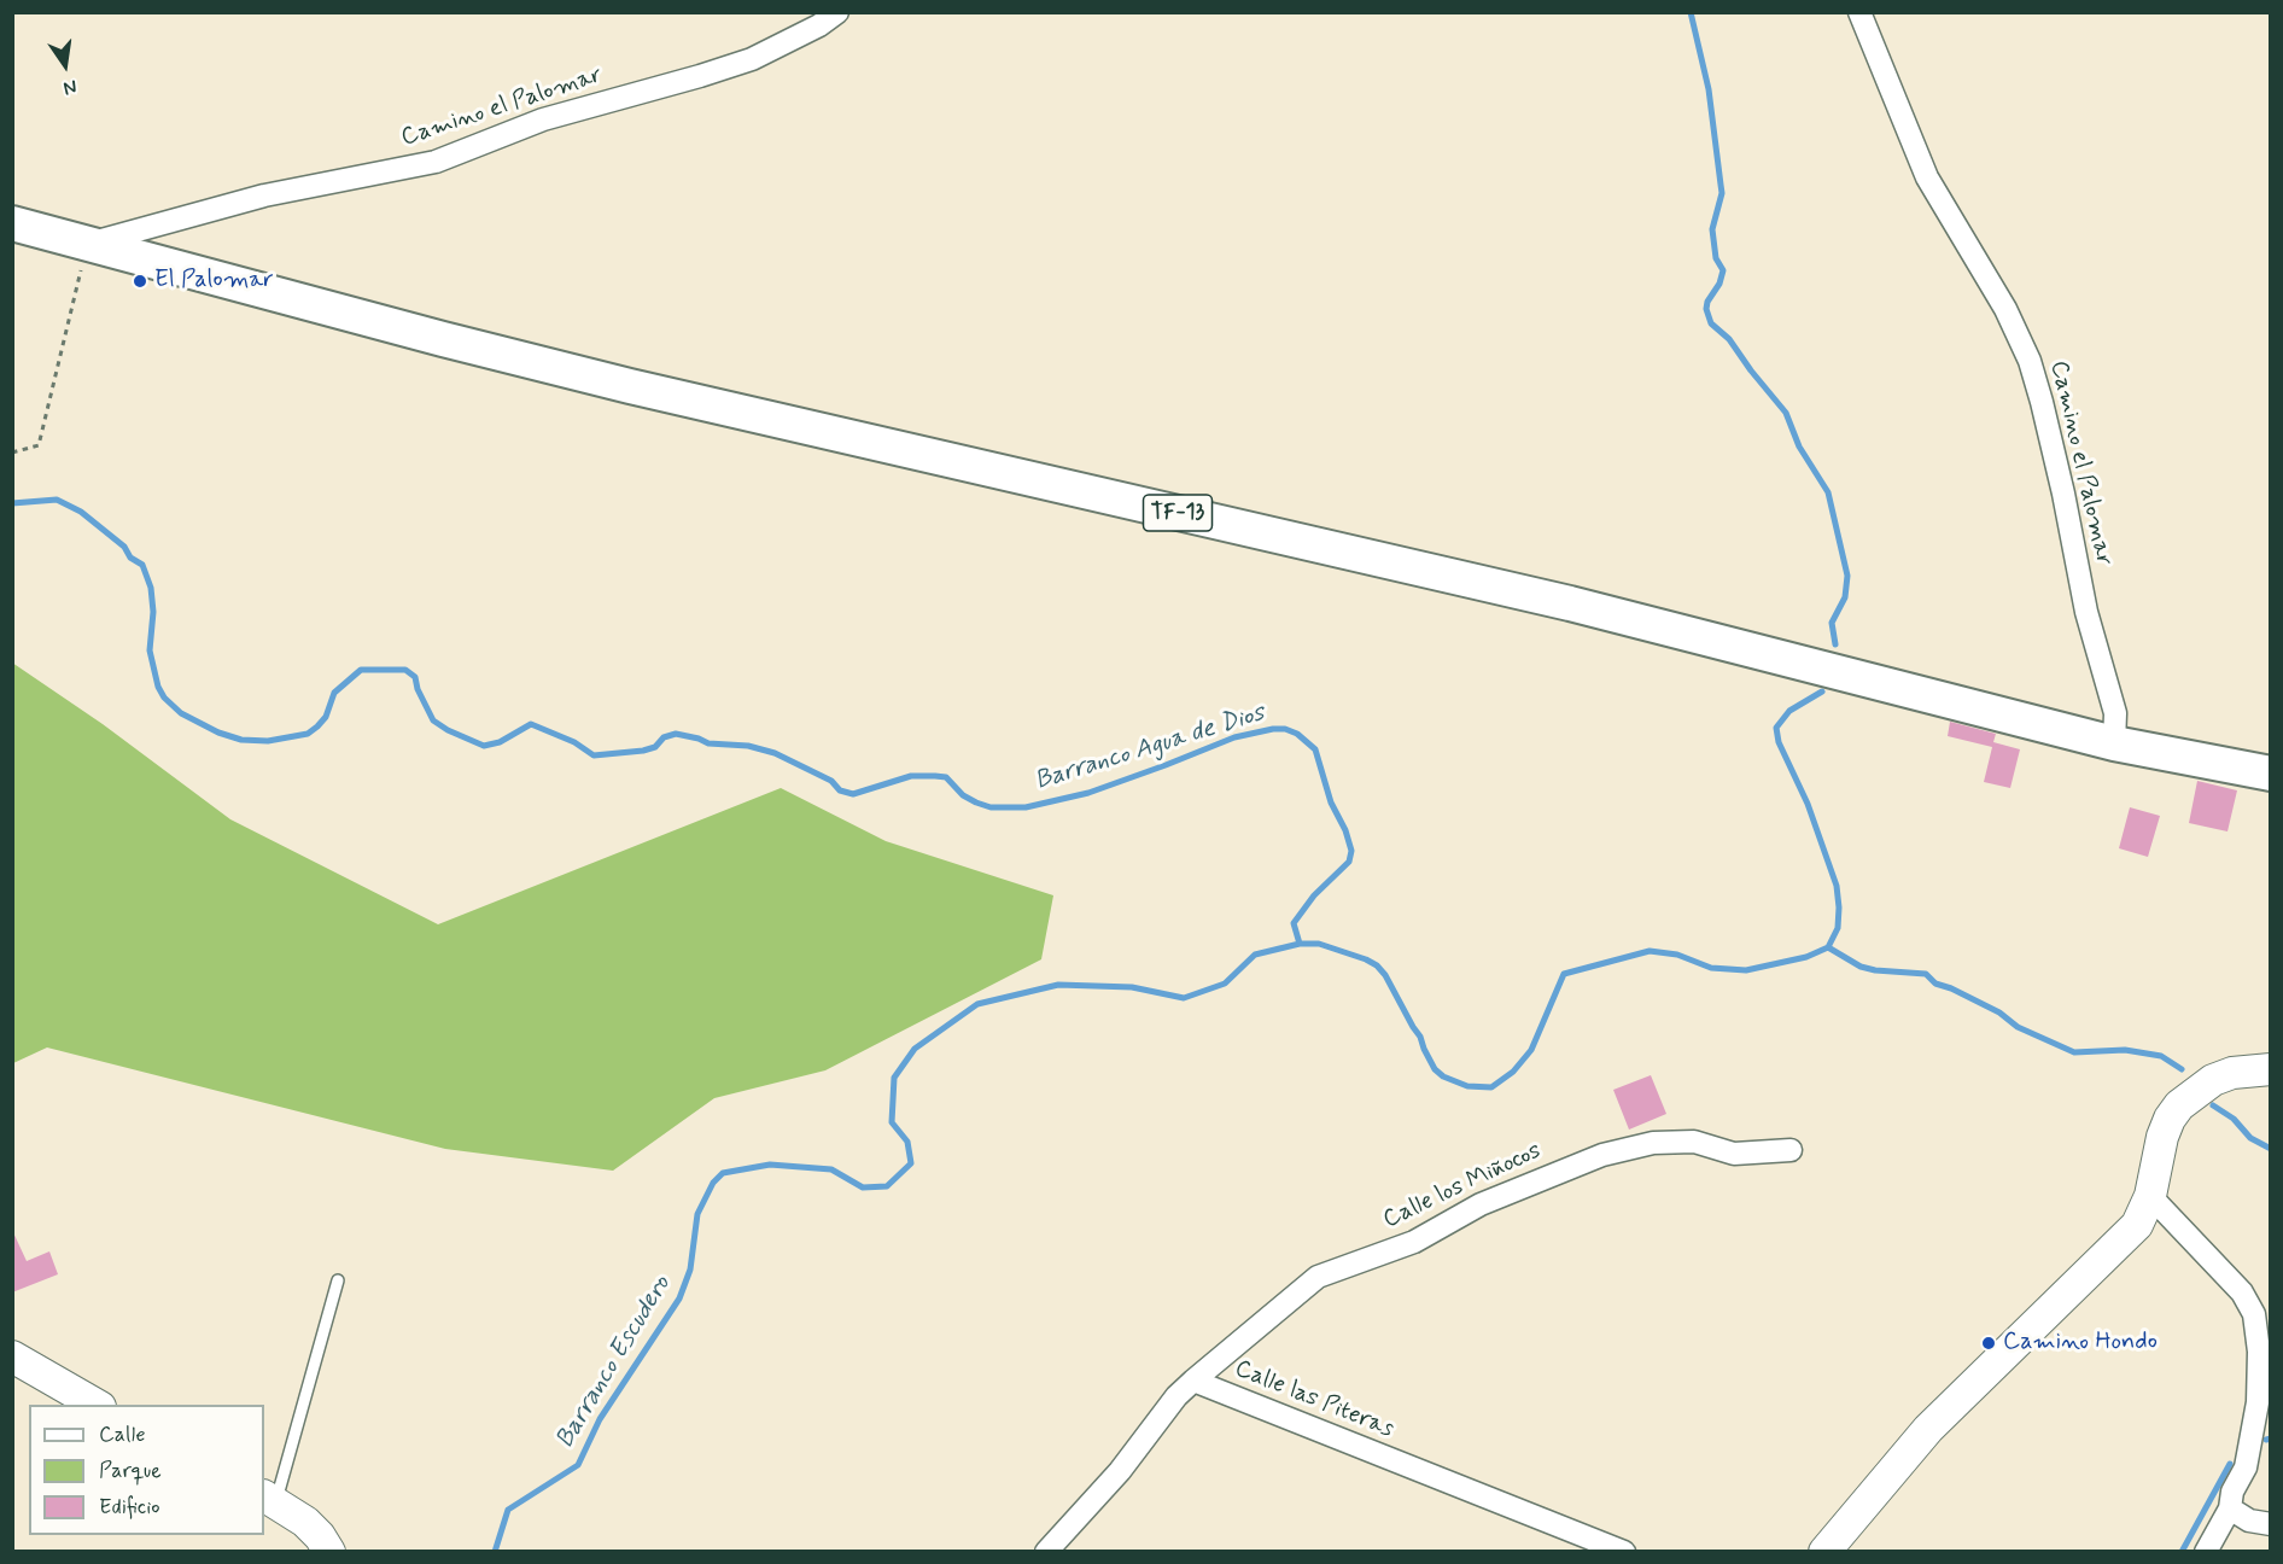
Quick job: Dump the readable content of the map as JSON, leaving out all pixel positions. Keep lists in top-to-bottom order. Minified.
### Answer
{"streets":{"main road":["TF-13"],"street":["Camino el Palomar","Calle los Miñocos","Calle las Piteras"]},"crossings":[["Camino el Palomar","TF-13"],["Calle los Miñocos","Calle las Piteras"]],"water":["Barranco Agua de Dios","Barranco Escudero"],"places":["El Palomar","Camino Hondo"],"legend":["Calle","Parque","Edificio"],"north":"bottom"}
